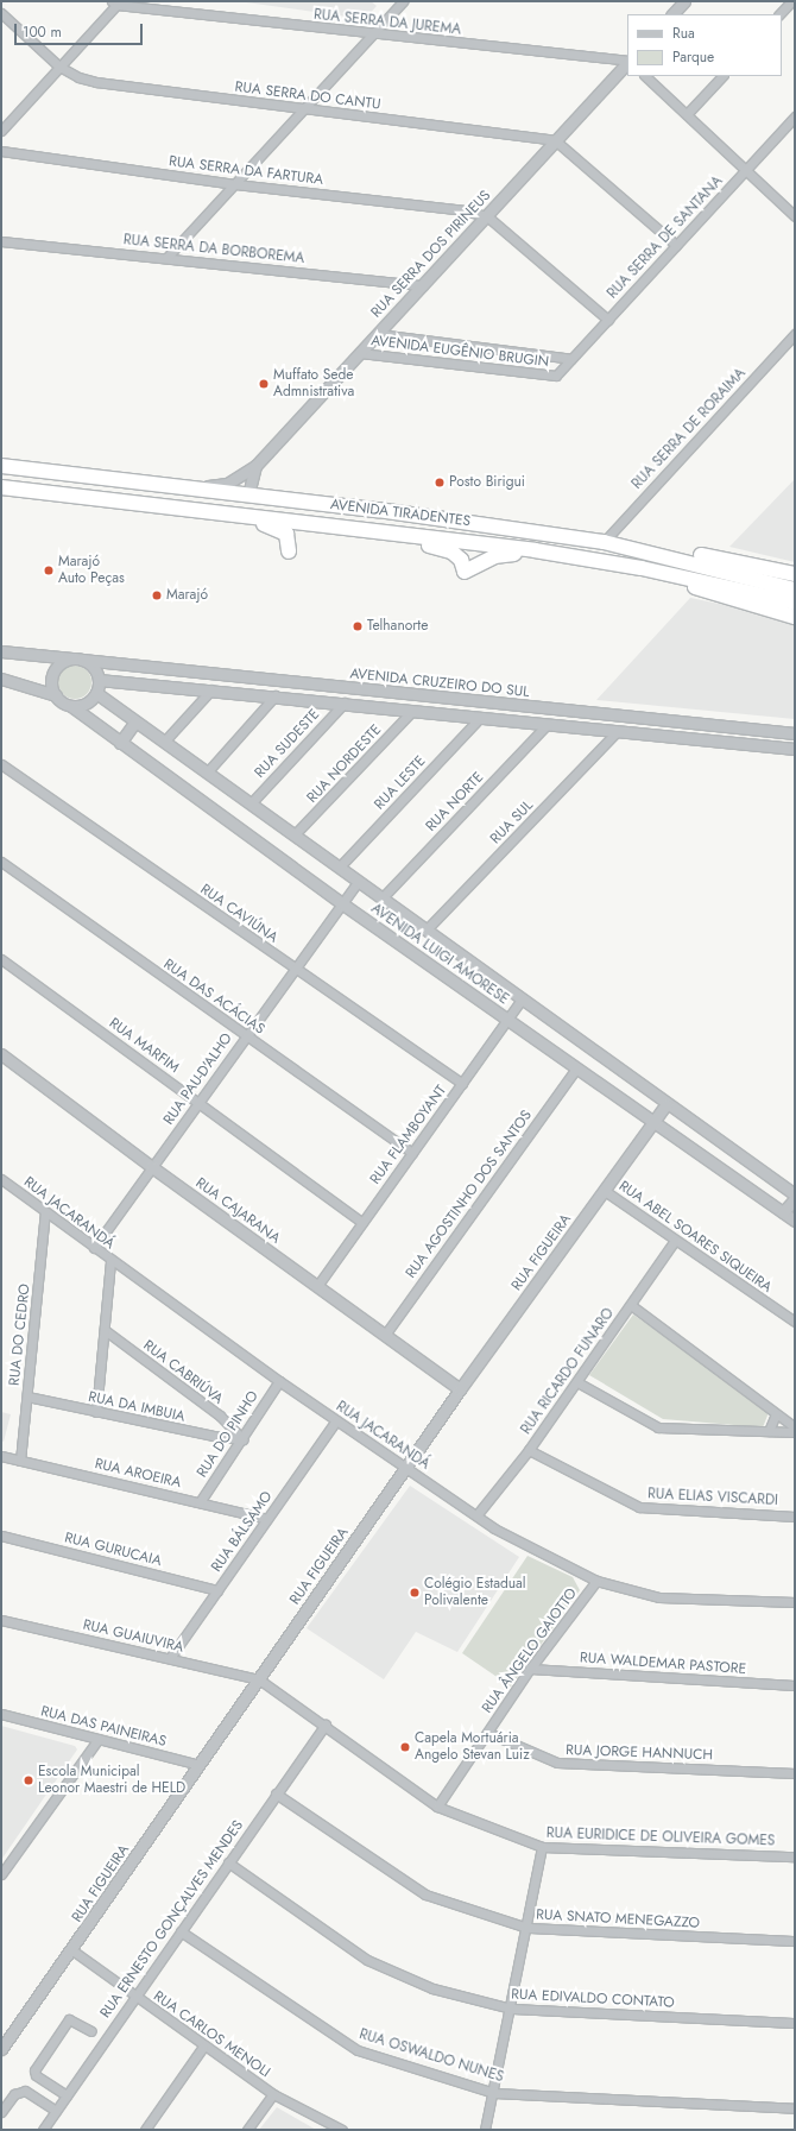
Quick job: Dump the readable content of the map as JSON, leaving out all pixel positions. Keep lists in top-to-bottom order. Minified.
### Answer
{"streets":{"highway":["AVENIDA TIRADENTES"],"street":["RUA SERRA DA JUREMA","RUA SERRA DO CANTU","RUA SERRA DA FARTURA","RUA SERRA DE SANTANA","RUA SERRA DA BORBOREMA","RUA SERRA DOS PIRINEUS","AVENIDA EUGÊNIO BRUGIN","RUA SERRA DE RORAIMA","AVENIDA CRUZEIRO DO SUL","RUA SUDESTE","RUA NORDESTE","RUA LESTE","RUA NORTE","RUA SUL","RUA CAVIÚNA","AVENIDA LUIGI AMORESE","RUA DAS ACÁCIAS","RUA MARFIM","RUA PAU-D'ALHO","RUA FLAMBOYANT","RUA AGOSTINHO DOS SANTOS","RUA CAJARANA","RUA JACARANDÁ","RUA ABEL SOARES SIQUEIRA","RUA FIGUEIRA","RUA DO CEDRO","RUA RICARDO FUNARO","RUA CABRIÚVA","RUA DA IMBUIA","RUA DO PINHO","RUA AROEIRA","RUA ELIAS VISCARDI","RUA BÁLSAMO","RUA GURUCAIA","RUA GUAIUVIRA","RUA ÂNGELO GAIOTTO","RUA WALDEMAR PASTORE","RUA DAS PAINEIRAS","RUA JORGE HANNUCH","RUA EURIDICE DE OLIVEIRA GOMES","RUA ERNESTO GONÇALVES MENDES","RUA SNATO MENEGAZZO","RUA EDIVALDO CONTATO","RUA CARLOS MENOLI","RUA OSWALDO NUNES"]},"crossings":[["RUA SERRA DO CANTU","RUA SERRA DOS PIRINEUS"],["RUA SERRA DA FARTURA","RUA SERRA DOS PIRINEUS"],["RUA SERRA DE SANTANA","AVENIDA EUGÊNIO BRUGIN"],["RUA SERRA DA BORBOREMA","RUA SERRA DOS PIRINEUS"],["RUA SERRA DOS PIRINEUS","AVENIDA EUGÊNIO BRUGIN"],["RUA SERRA DE RORAIMA","AVENIDA TIRADENTES"],["AVENIDA CRUZEIRO DO SUL","RUA SUDESTE"],["AVENIDA CRUZEIRO DO SUL","RUA NORDESTE"],["AVENIDA CRUZEIRO DO SUL","RUA LESTE"],["AVENIDA CRUZEIRO DO SUL","RUA NORTE"],["AVENIDA CRUZEIRO DO SUL","RUA SUL"],["AVENIDA CRUZEIRO DO SUL","AVENIDA LUIGI AMORESE"],["RUA SUDESTE","AVENIDA LUIGI AMORESE"],["RUA NORDESTE","AVENIDA LUIGI AMORESE"],["RUA LESTE","AVENIDA LUIGI AMORESE"],["RUA NORTE","AVENIDA LUIGI AMORESE"],["RUA SUL","AVENIDA LUIGI AMORESE"],["RUA CAVIÚNA","RUA PAU-D'ALHO"],["RUA CAVIÚNA","RUA FLAMBOYANT"],["AVENIDA LUIGI AMORESE","RUA PAU-D'ALHO"],["AVENIDA LUIGI AMORESE","RUA FLAMBOYANT"],["AVENIDA LUIGI AMORESE","RUA AGOSTINHO DOS SANTOS"],["AVENIDA LUIGI AMORESE","RUA FIGUEIRA"],["RUA DAS ACÁCIAS","RUA PAU-D'ALHO"],["RUA DAS ACÁCIAS","RUA FLAMBOYANT"],["RUA MARFIM","RUA PAU-D'ALHO"],["RUA MARFIM","RUA FLAMBOYANT"],["RUA PAU-D'ALHO","RUA CAJARANA"],["RUA PAU-D'ALHO","RUA JACARANDÁ"],["RUA FLAMBOYANT","RUA CAJARANA"],["RUA AGOSTINHO DOS SANTOS","RUA CAJARANA"],["RUA CAJARANA","RUA FIGUEIRA"],["RUA JACARANDÁ","RUA FIGUEIRA"],["RUA JACARANDÁ","RUA DO CEDRO"],["RUA JACARANDÁ","RUA RICARDO FUNARO"],["RUA JACARANDÁ","RUA DO PINHO"],["RUA JACARANDÁ","RUA BÁLSAMO"],["RUA JACARANDÁ","RUA ÂNGELO GAIOTTO"],["RUA ABEL SOARES SIQUEIRA","RUA FIGUEIRA"],["RUA ABEL SOARES SIQUEIRA","RUA RICARDO FUNARO"],["RUA FIGUEIRA","RUA GUAIUVIRA"],["RUA FIGUEIRA","RUA DAS PAINEIRAS"],["RUA FIGUEIRA","RUA EURIDICE DE OLIVEIRA GOMES"],["RUA FIGUEIRA","RUA CARLOS MENOLI"],["RUA DO CEDRO","RUA DA IMBUIA"],["RUA DO CEDRO","RUA AROEIRA"],["RUA RICARDO FUNARO","RUA ELIAS VISCARDI"],["RUA CABRIÚVA","RUA DA IMBUIA"],["RUA CABRIÚVA","RUA DO PINHO"],["RUA DA IMBUIA","RUA DO PINHO"],["RUA DO PINHO","RUA AROEIRA"],["RUA AROEIRA","RUA BÁLSAMO"],["RUA BÁLSAMO","RUA GURUCAIA"],["RUA BÁLSAMO","RUA GUAIUVIRA"],["RUA GUAIUVIRA","RUA EURIDICE DE OLIVEIRA GOMES"],["RUA ÂNGELO GAIOTTO","RUA WALDEMAR PASTORE"],["RUA ÂNGELO GAIOTTO","RUA JORGE HANNUCH"],["RUA ÂNGELO GAIOTTO","RUA EURIDICE DE OLIVEIRA GOMES"],["RUA EURIDICE DE OLIVEIRA GOMES","RUA ERNESTO GONÇALVES MENDES"],["RUA ERNESTO GONÇALVES MENDES","RUA SNATO MENEGAZZO"],["RUA ERNESTO GONÇALVES MENDES","RUA EDIVALDO CONTATO"],["RUA ERNESTO GONÇALVES MENDES","RUA CARLOS MENOLI"],["RUA ERNESTO GONÇALVES MENDES","RUA OSWALDO NUNES"]],"places":["Muffato Sede Admnistrativa","Posto Birigui","Marajó Auto Peças","Marajó","Telhanorte","Colégio Estadual Polivalente","Capela Mortuária Angelo Stevan Luiz","Escola Municipal Leonor Maestri de HELD"],"legend":["Rua","Parque"],"scale_bar":"100 m"}
